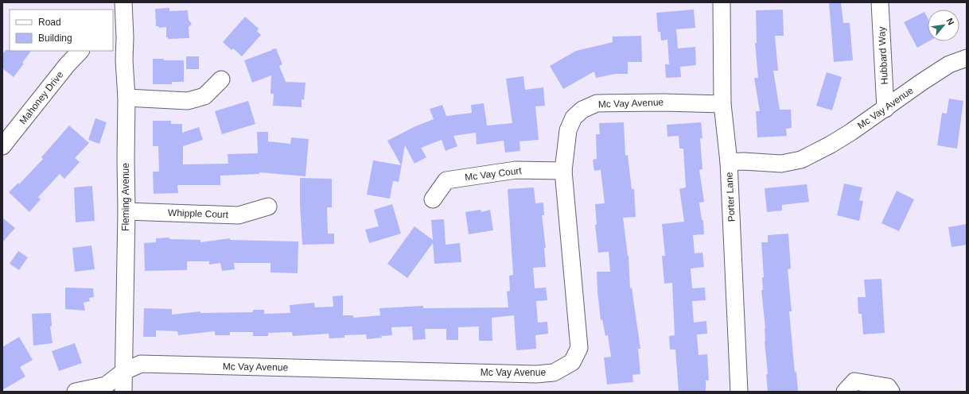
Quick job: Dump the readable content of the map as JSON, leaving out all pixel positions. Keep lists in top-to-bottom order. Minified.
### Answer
{"streets":{"street":["Hubbard Way","Mahoney Drive","Mc Vay Avenue","Mc Vay Court","Fleming Avenue","Porter Lane","Whipple Court"]},"crossings":[["Hubbard Way","Mc Vay Avenue"],["Mc Vay Avenue","Mc Vay Court"],["Mc Vay Avenue","Fleming Avenue"],["Mc Vay Avenue","Porter Lane"],["Fleming Avenue","Whipple Court"]],"legend":["Road","Building"],"north":"top right"}
